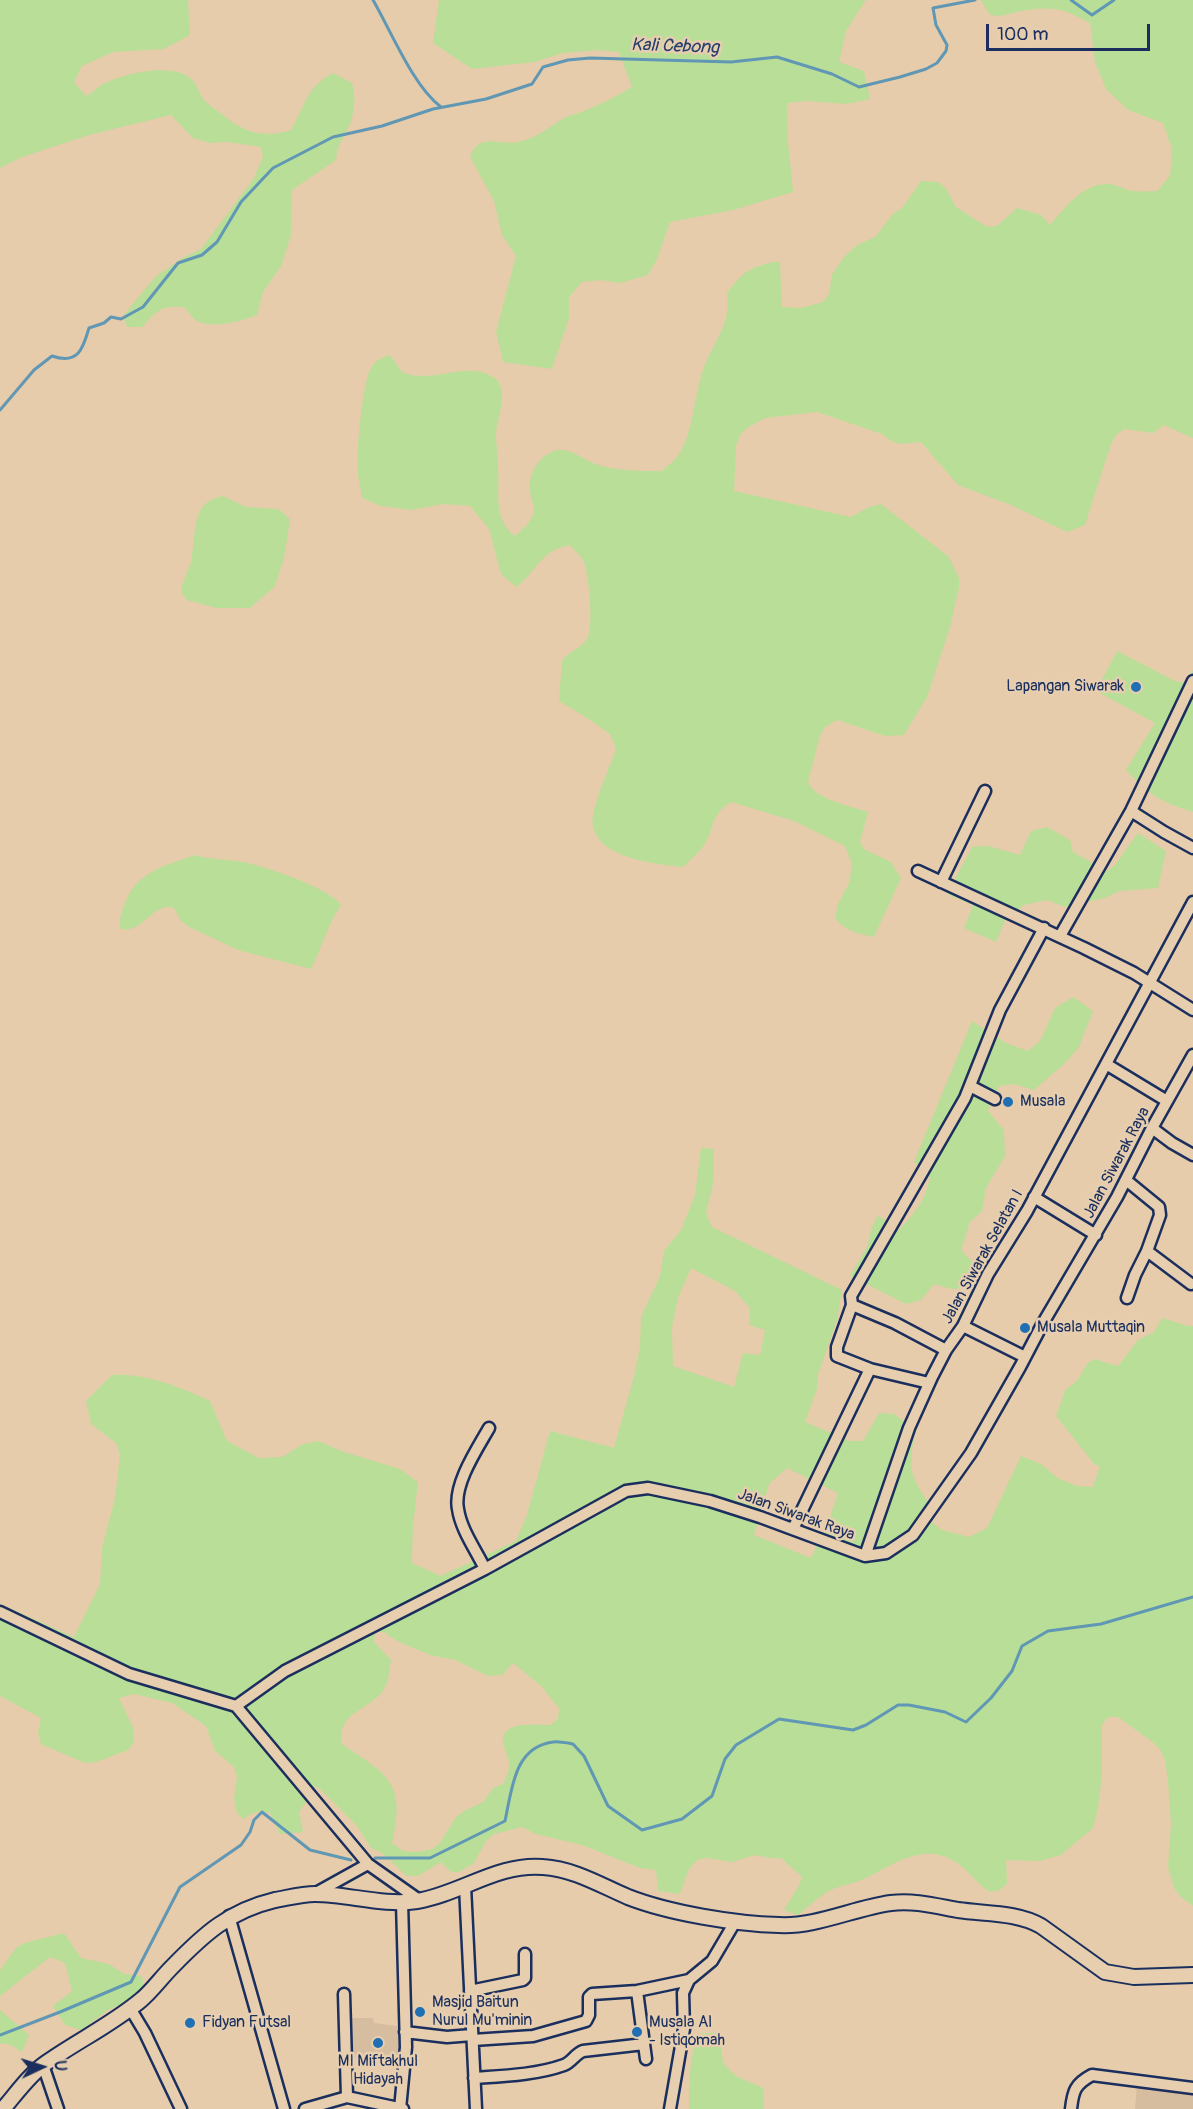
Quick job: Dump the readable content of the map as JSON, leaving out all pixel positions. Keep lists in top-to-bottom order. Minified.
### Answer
{"streets":{"street":["Jalan Siwarak Raya","Jalan Siwarak Selatan I"]},"crossings":[["Jalan Siwarak Raya","Jalan Siwarak Selatan I"]],"water":["Kali Cebong"],"places":["Lapangan Siwarak","Musala","Musala Muttaqin","Masjid Baitun Nurul Mu'minin","Fidyan Futsal","Musala Al - Istiqomah","MI Miftakhul Hidayah"],"scale_bar":"100 m","north":"right"}
